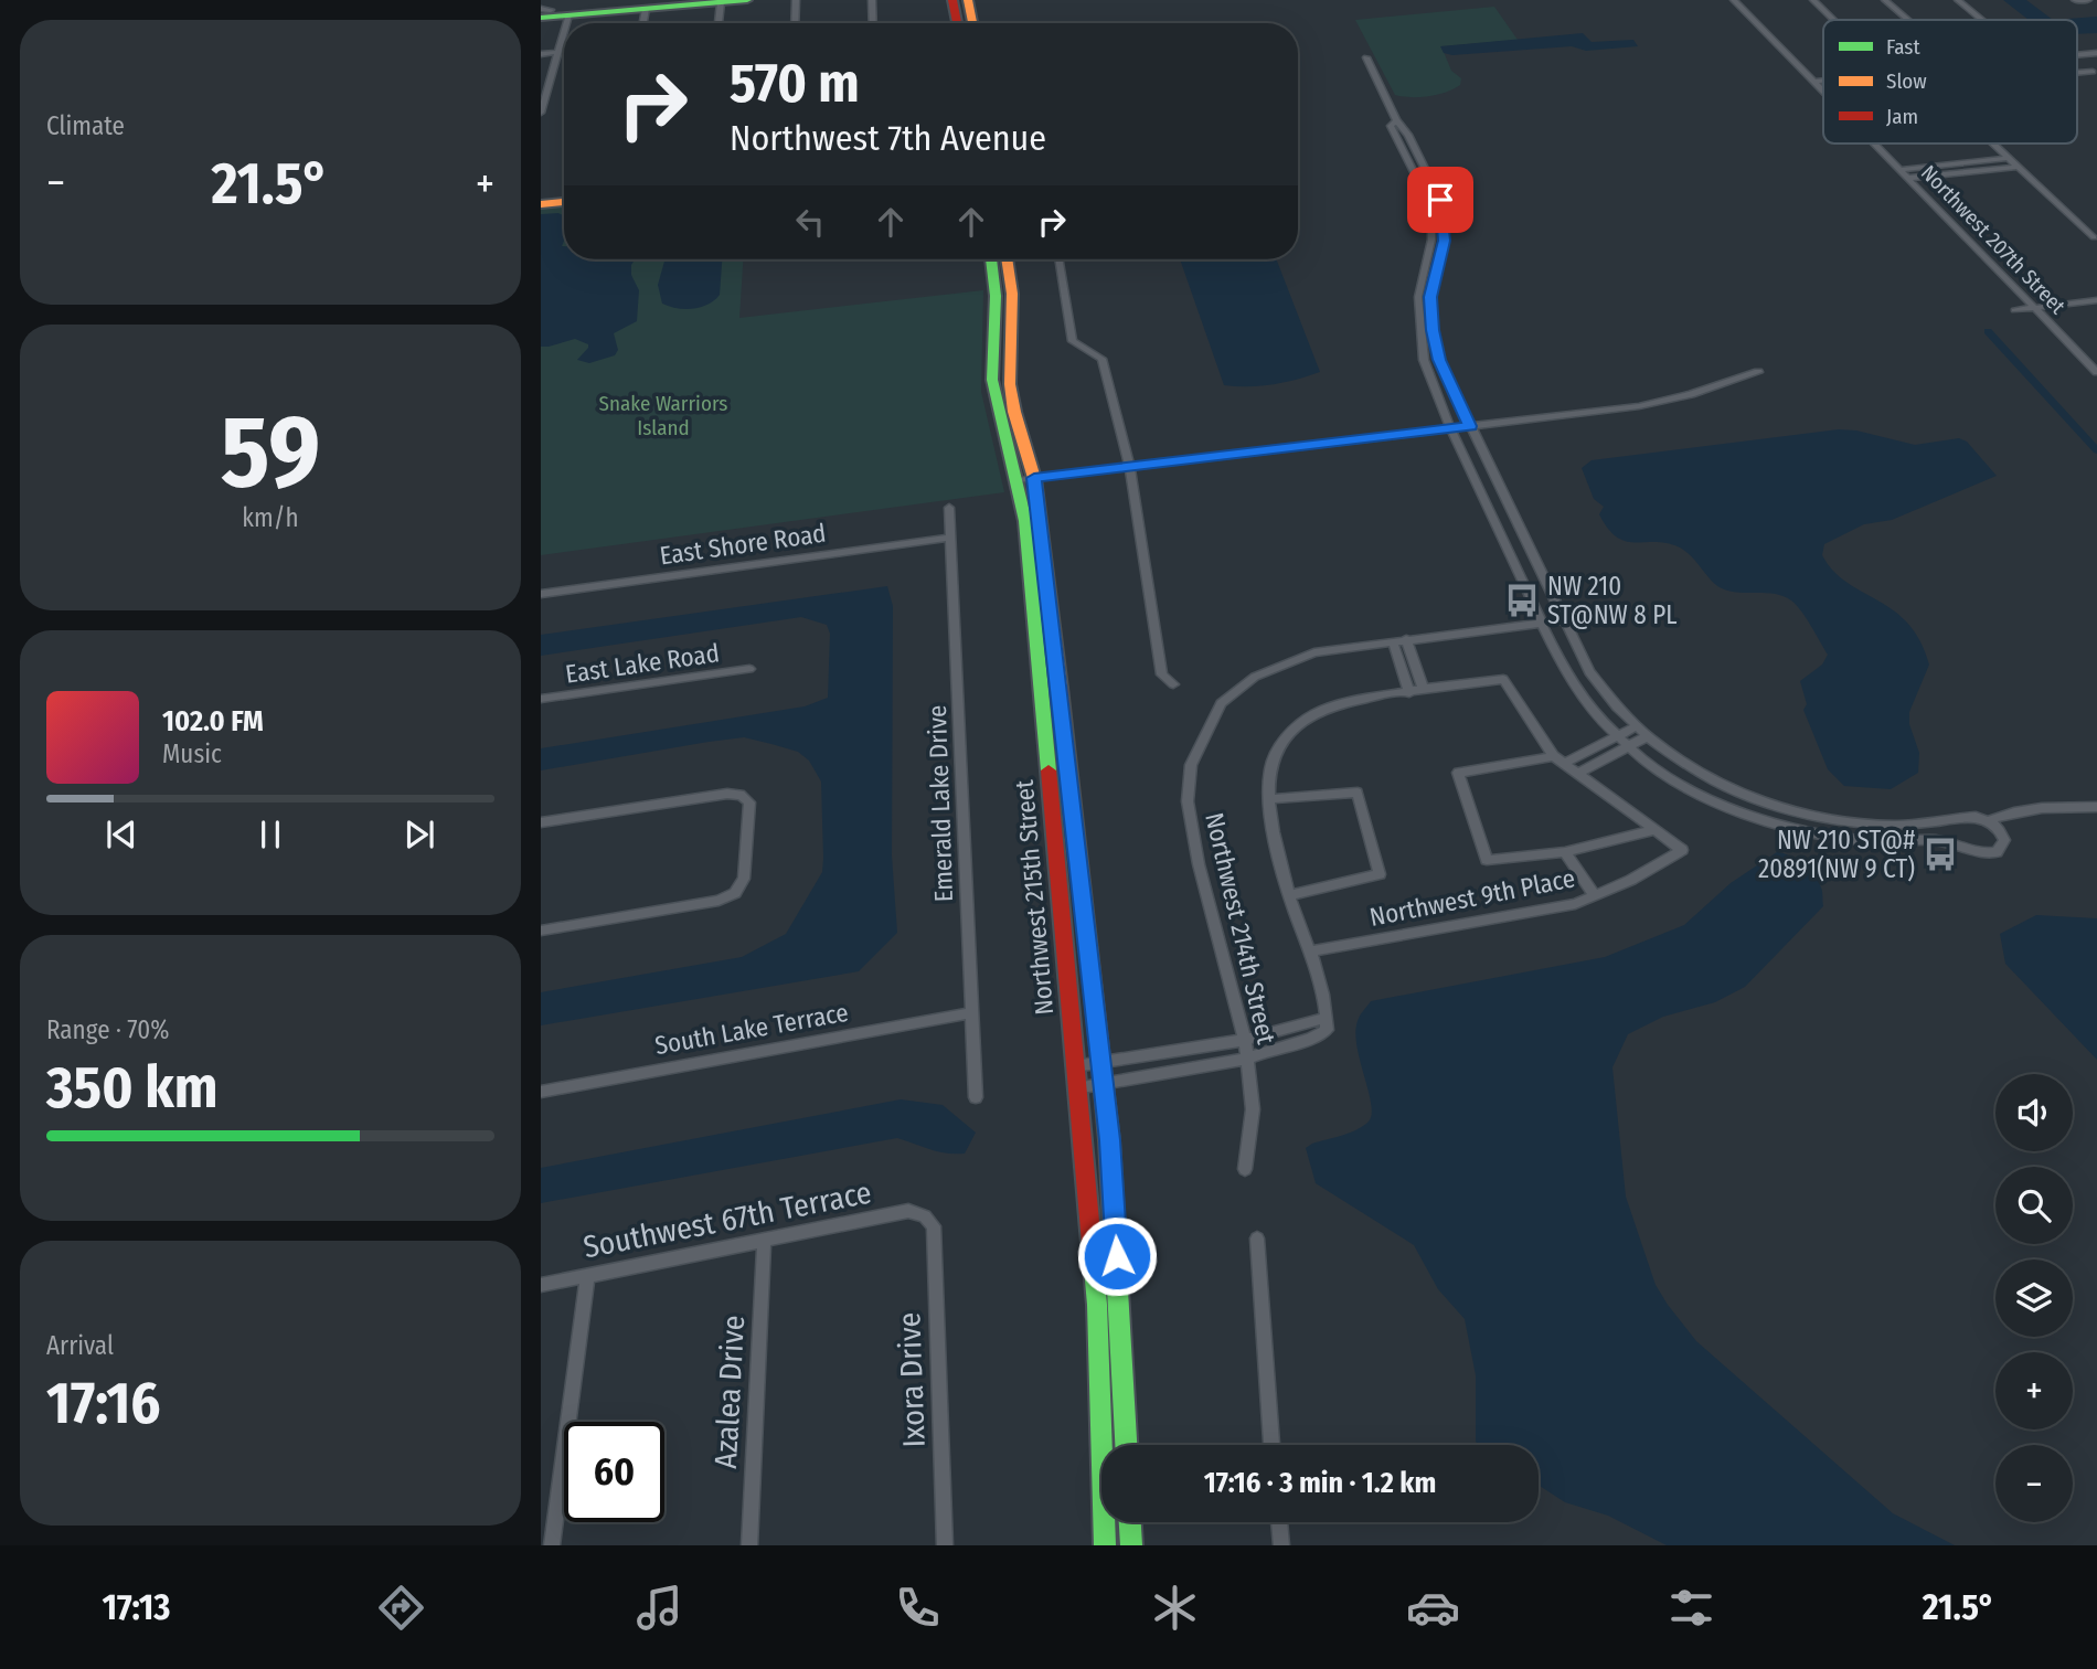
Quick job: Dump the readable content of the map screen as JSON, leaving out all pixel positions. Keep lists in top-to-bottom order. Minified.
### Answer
{"streets":{"main road":["Northwest 215th Street"],"street":["Northwest 207th Street","East Shore Road","East Lake Road","Emerald Lake Drive","Northwest 9th Place","Northwest 214th Street","South Lake Terrace","Southwest 67th Terrace","Ixora Drive","Azalea Drive"]},"crossings":[["East Shore Road","Emerald Lake Drive"],["Emerald Lake Drive","South Lake Terrace"],["Southwest 67th Terrace","Ixora Drive"],["Southwest 67th Terrace","Azalea Drive"]],"parks":["Snake Warriors Island"],"places":{"bus stop":["NW 210 ST@NW 8 PL","NW 210 ST@# 20891(NW 9 CT)"]},"legend":["Fast","Slow","Jam"],"page":{"tile":["Climate",["59","km/h"],["Range · 70%","350 km"],["Arrival","17:16"]],"turn":["570 m","Northwest 7th Avenue"],"heat":["−","21.5°","+"],"song":["102.0 FM","Music"],"map_buttons":["+","−"],"limit":"60","trip":"17:16 · 3 min · 1.2 km","tabs":["17:13","21.5°"]}}
